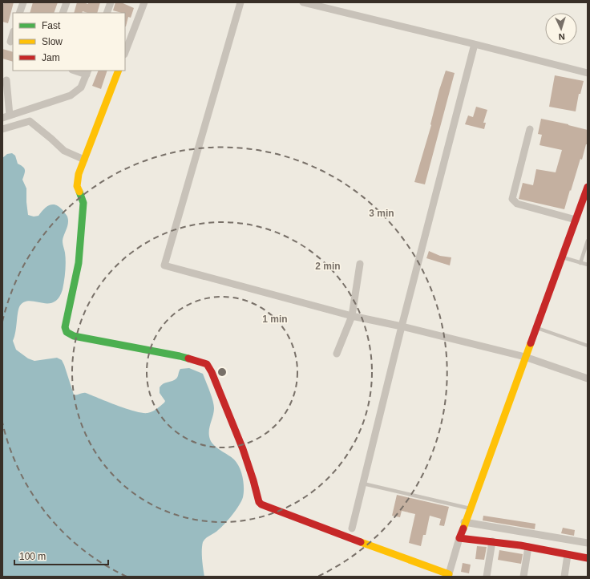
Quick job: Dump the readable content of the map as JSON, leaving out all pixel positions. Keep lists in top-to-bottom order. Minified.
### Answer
{"legend":["Fast","Slow","Jam"],"scale_bar":"100 m","north":"bottom","rings":["3 min","2 min","1 min"]}
